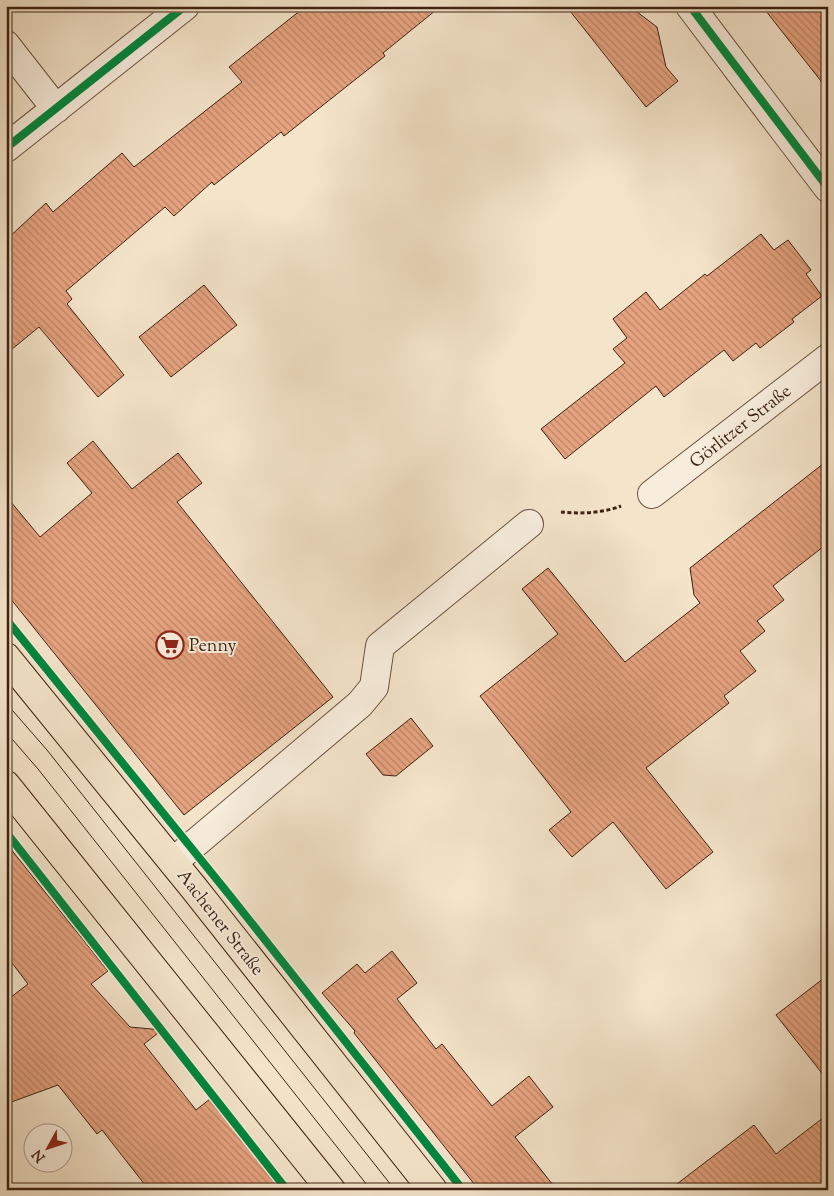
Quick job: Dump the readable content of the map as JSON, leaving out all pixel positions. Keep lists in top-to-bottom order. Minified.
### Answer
{"streets":{"main road":["Aachener Straße"],"street":["Görlitzer Straße"]},"places":{"supermarket":["Penny"]},"north":"bottom left"}
